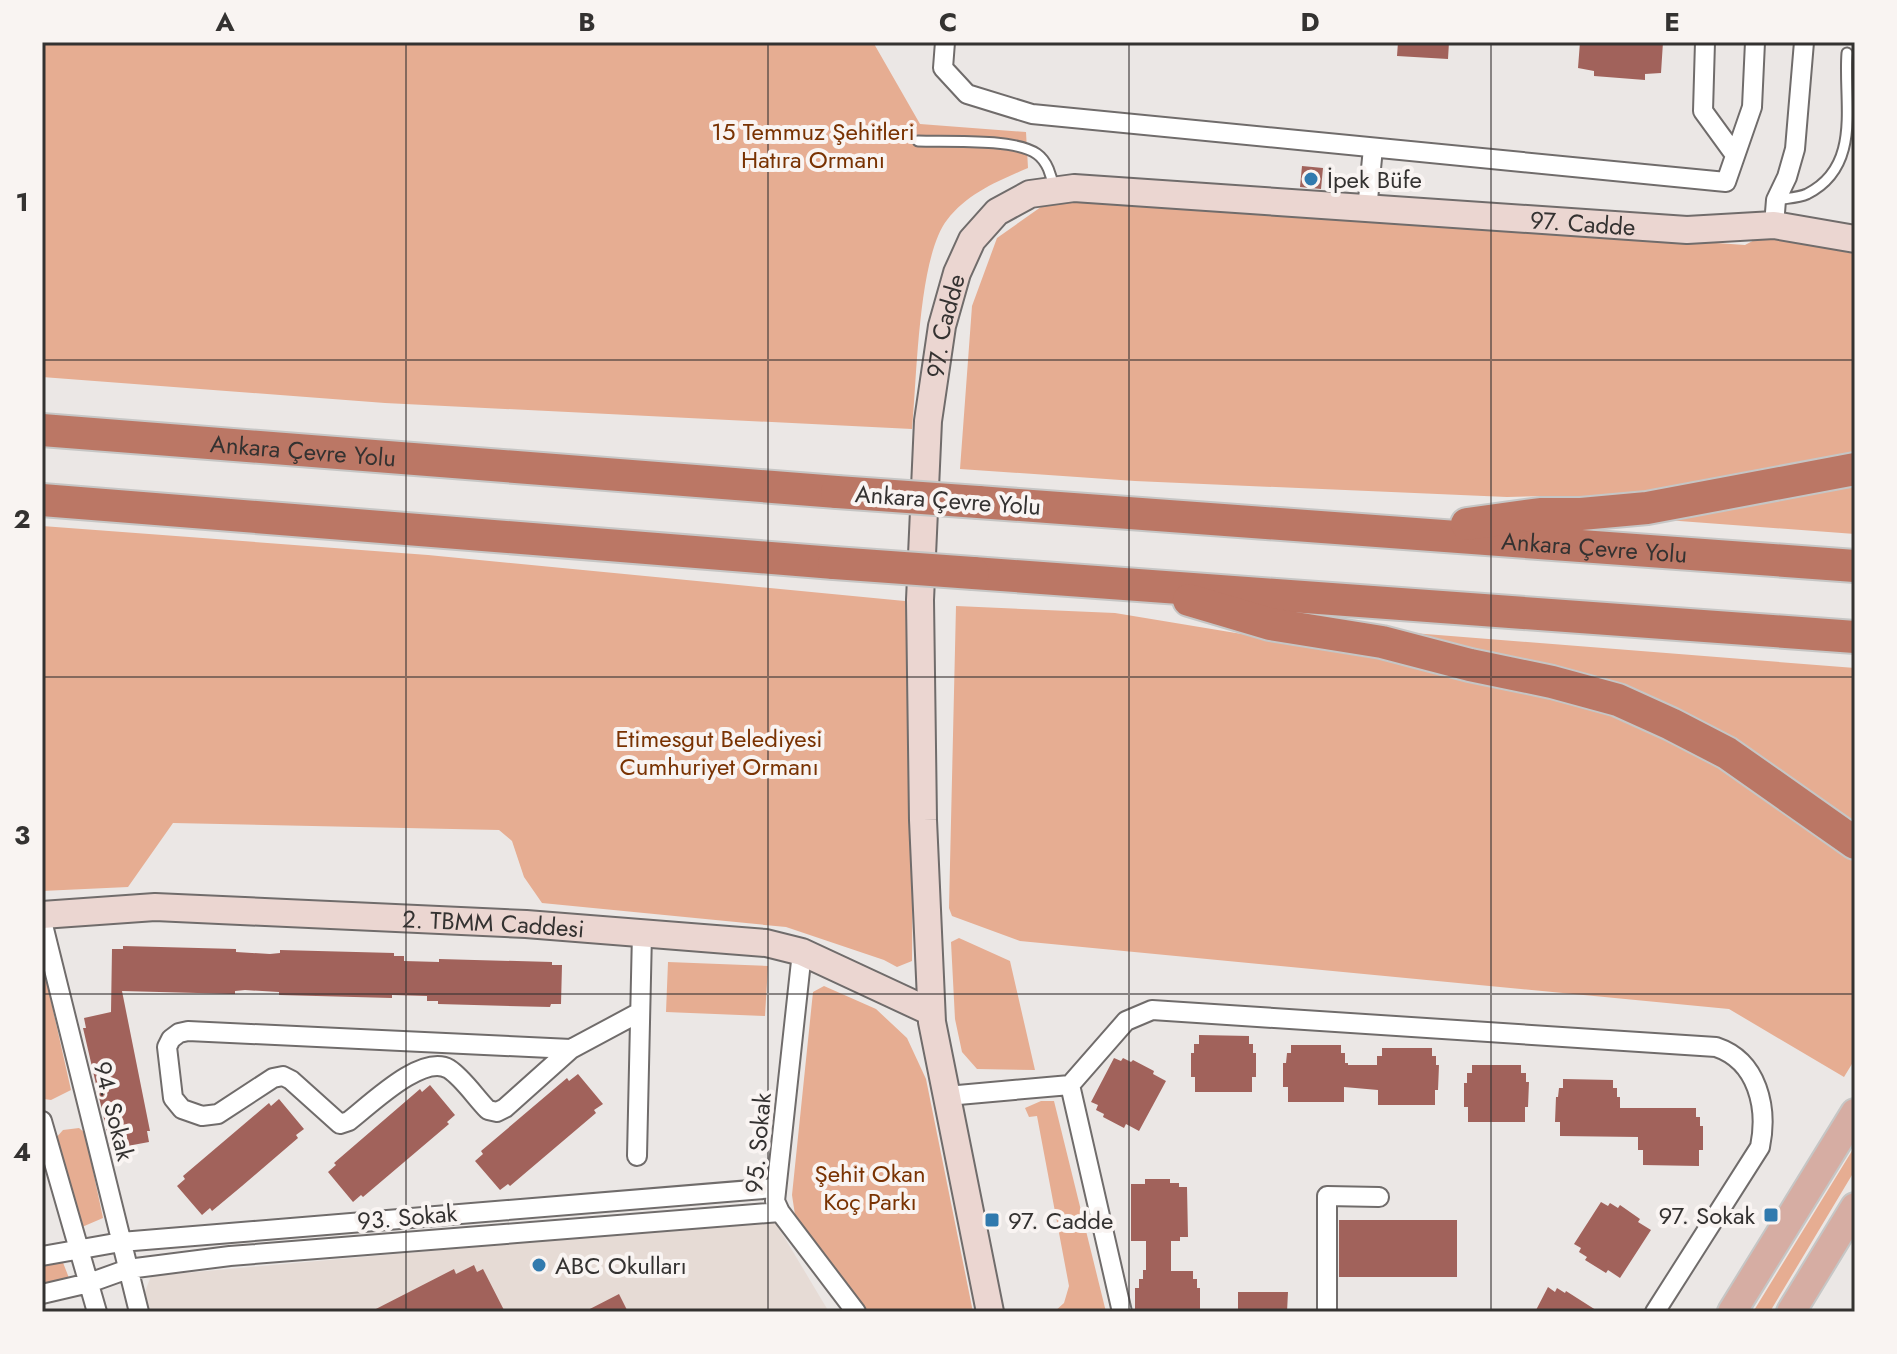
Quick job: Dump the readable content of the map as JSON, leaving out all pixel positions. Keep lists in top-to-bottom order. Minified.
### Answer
{"streets":{"highway":["Ankara Çevre Yolu"],"street":["97. Cadde","2. TBMM Caddesi","94. Sokak","95. Sokak","93. Sokak"]},"crossings":[["97. Cadde","2. TBMM Caddesi"],["2. TBMM Caddesi","94. Sokak"],["2. TBMM Caddesi","95. Sokak"],["94. Sokak","93. Sokak"],["95. Sokak","93. Sokak"]],"parks":["15 Temmuz Şehitleri Hatıra Ormanı","Etimesgut Belediyesi Cumhuriyet Ormanı","Şehit Okan Koç Parkı"],"places":{"other":["İpek Büfe","ABC Okulları"],"transit":["97. Sokak","97. Cadde"]},"grid":{"columns":["A","B","C","D","E"],"rows":["1","2","3","4"]}}
